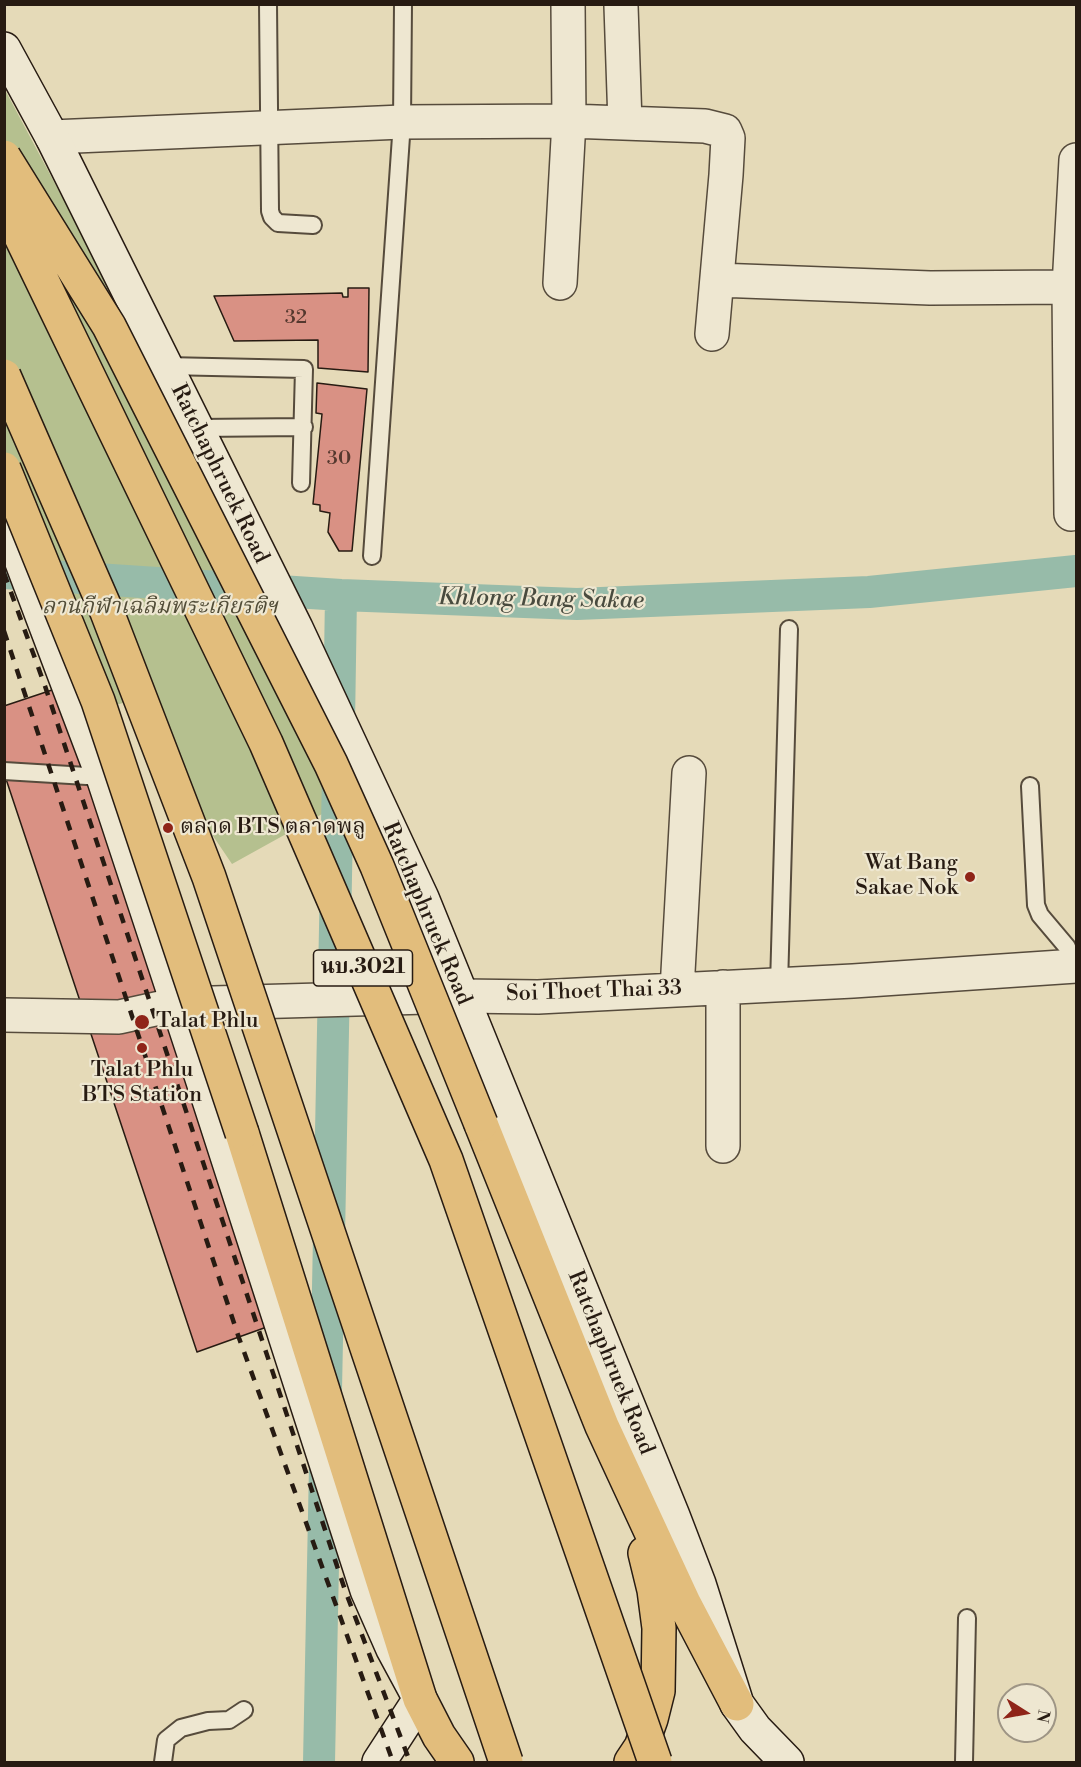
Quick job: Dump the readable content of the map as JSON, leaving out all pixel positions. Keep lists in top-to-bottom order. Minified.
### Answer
{"streets":{"main road":["นบ.3021"],"street":["Ratchaphruek Road","Soi Thoet Thai 33"]},"crossings":[["Ratchaphruek Road","Soi Thoet Thai 33"]],"water":["Khlong Bang Sakae"],"parks":["ลานกีฬาเฉลิมพระเกียรติฯ"],"places":["ตลาด BTS ตลาดพลู","Wat Bang Sakae Nok","Talat Phlu","Talat Phlu BTS Station"],"house_numbers":["32","30"],"north":"right"}
